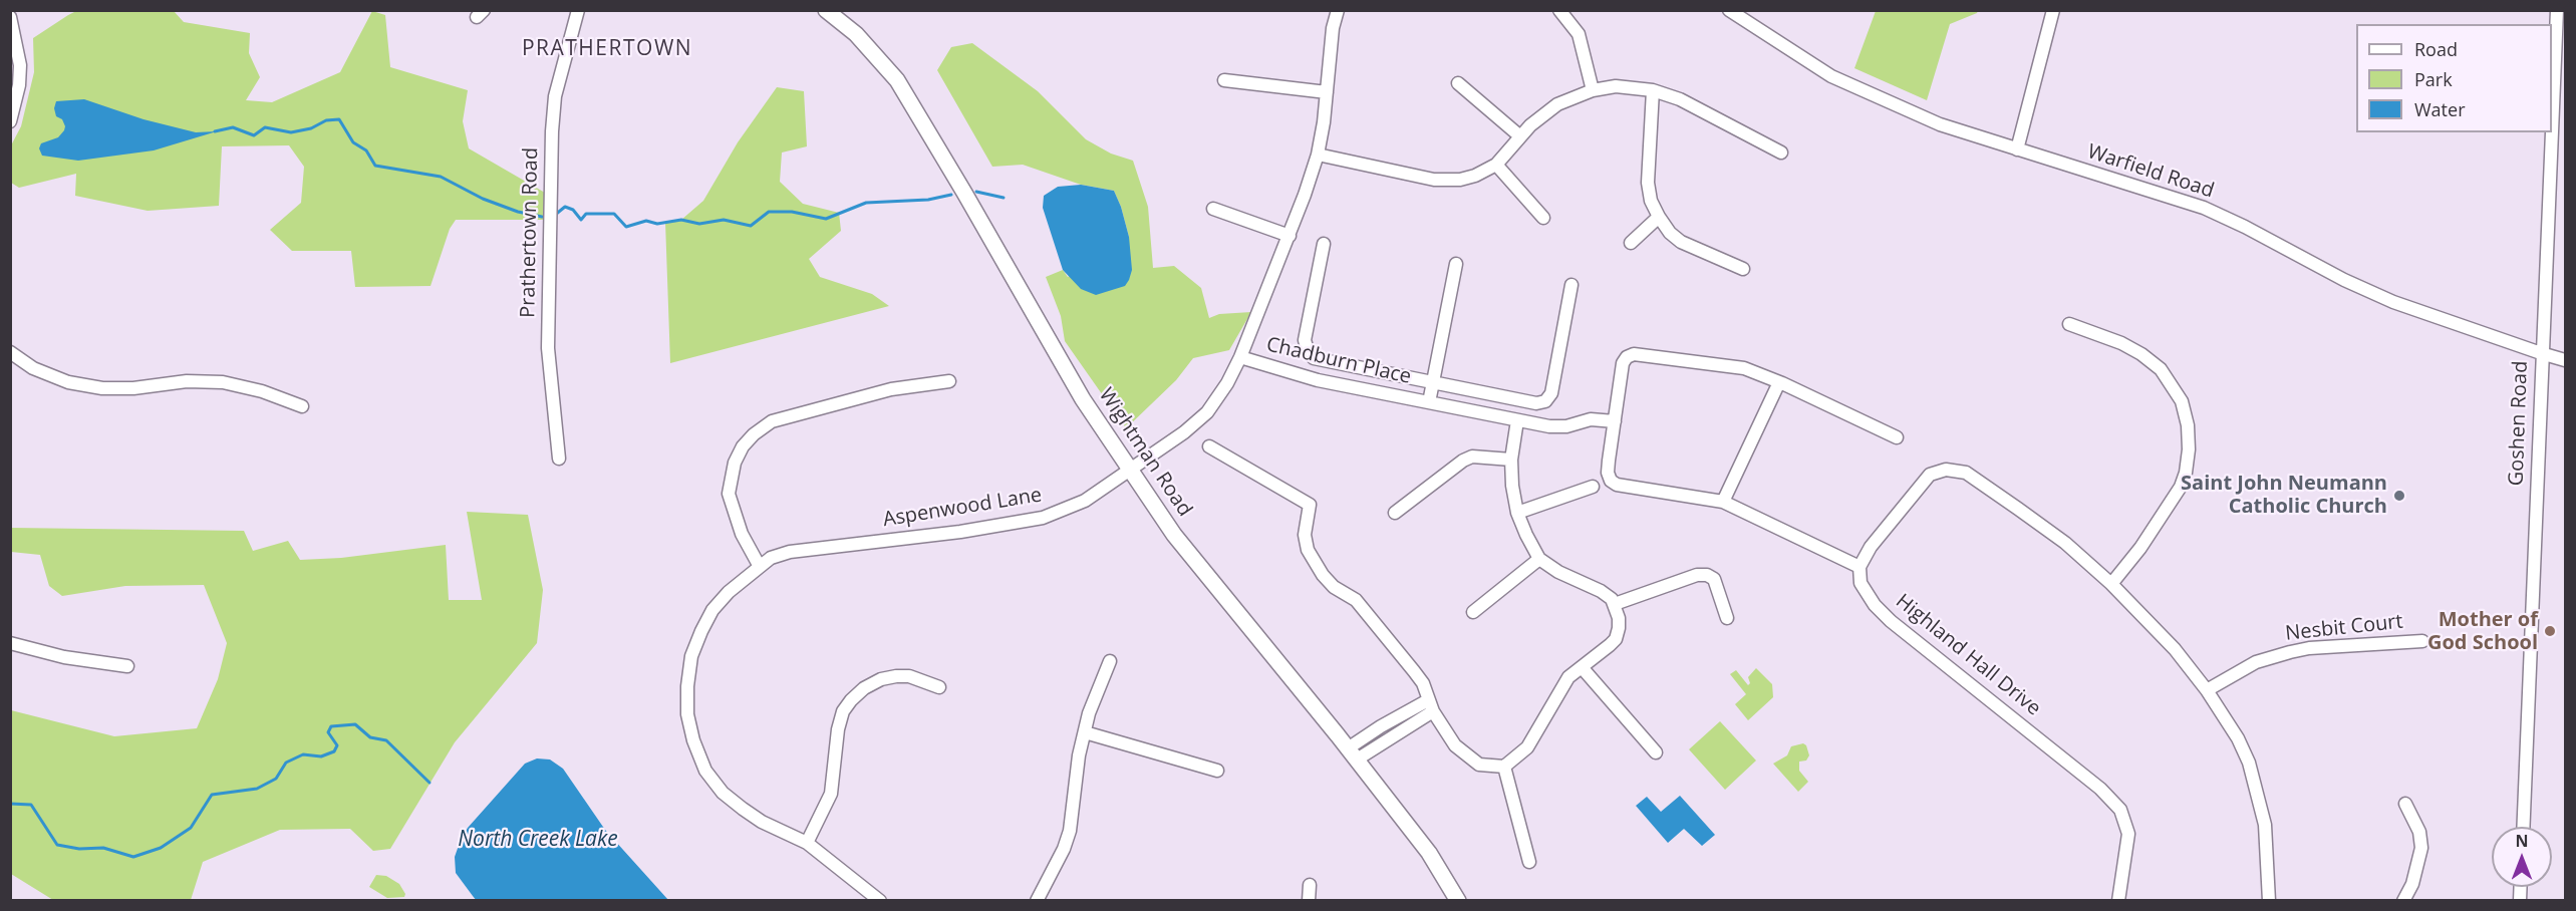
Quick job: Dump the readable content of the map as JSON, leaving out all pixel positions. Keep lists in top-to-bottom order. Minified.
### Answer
{"streets":{"main road":["Wightman Road"],"street":["Warfield Road","Prathertown Road","Chadburn Place","Goshen Road","Aspenwood Lane","Nesbit Court","Highland Hall Drive"]},"crossings":[["Warfield Road","Goshen Road"],["Chadburn Place","Aspenwood Lane"],["Wightman Road","Aspenwood Lane"]],"districts":["PRATHERTOWN"],"water":["North Creek Lake"],"places":["Saint John Neumann Catholic Church","Mother of God School"],"legend":["Road","Park","Water"],"north":"top"}
